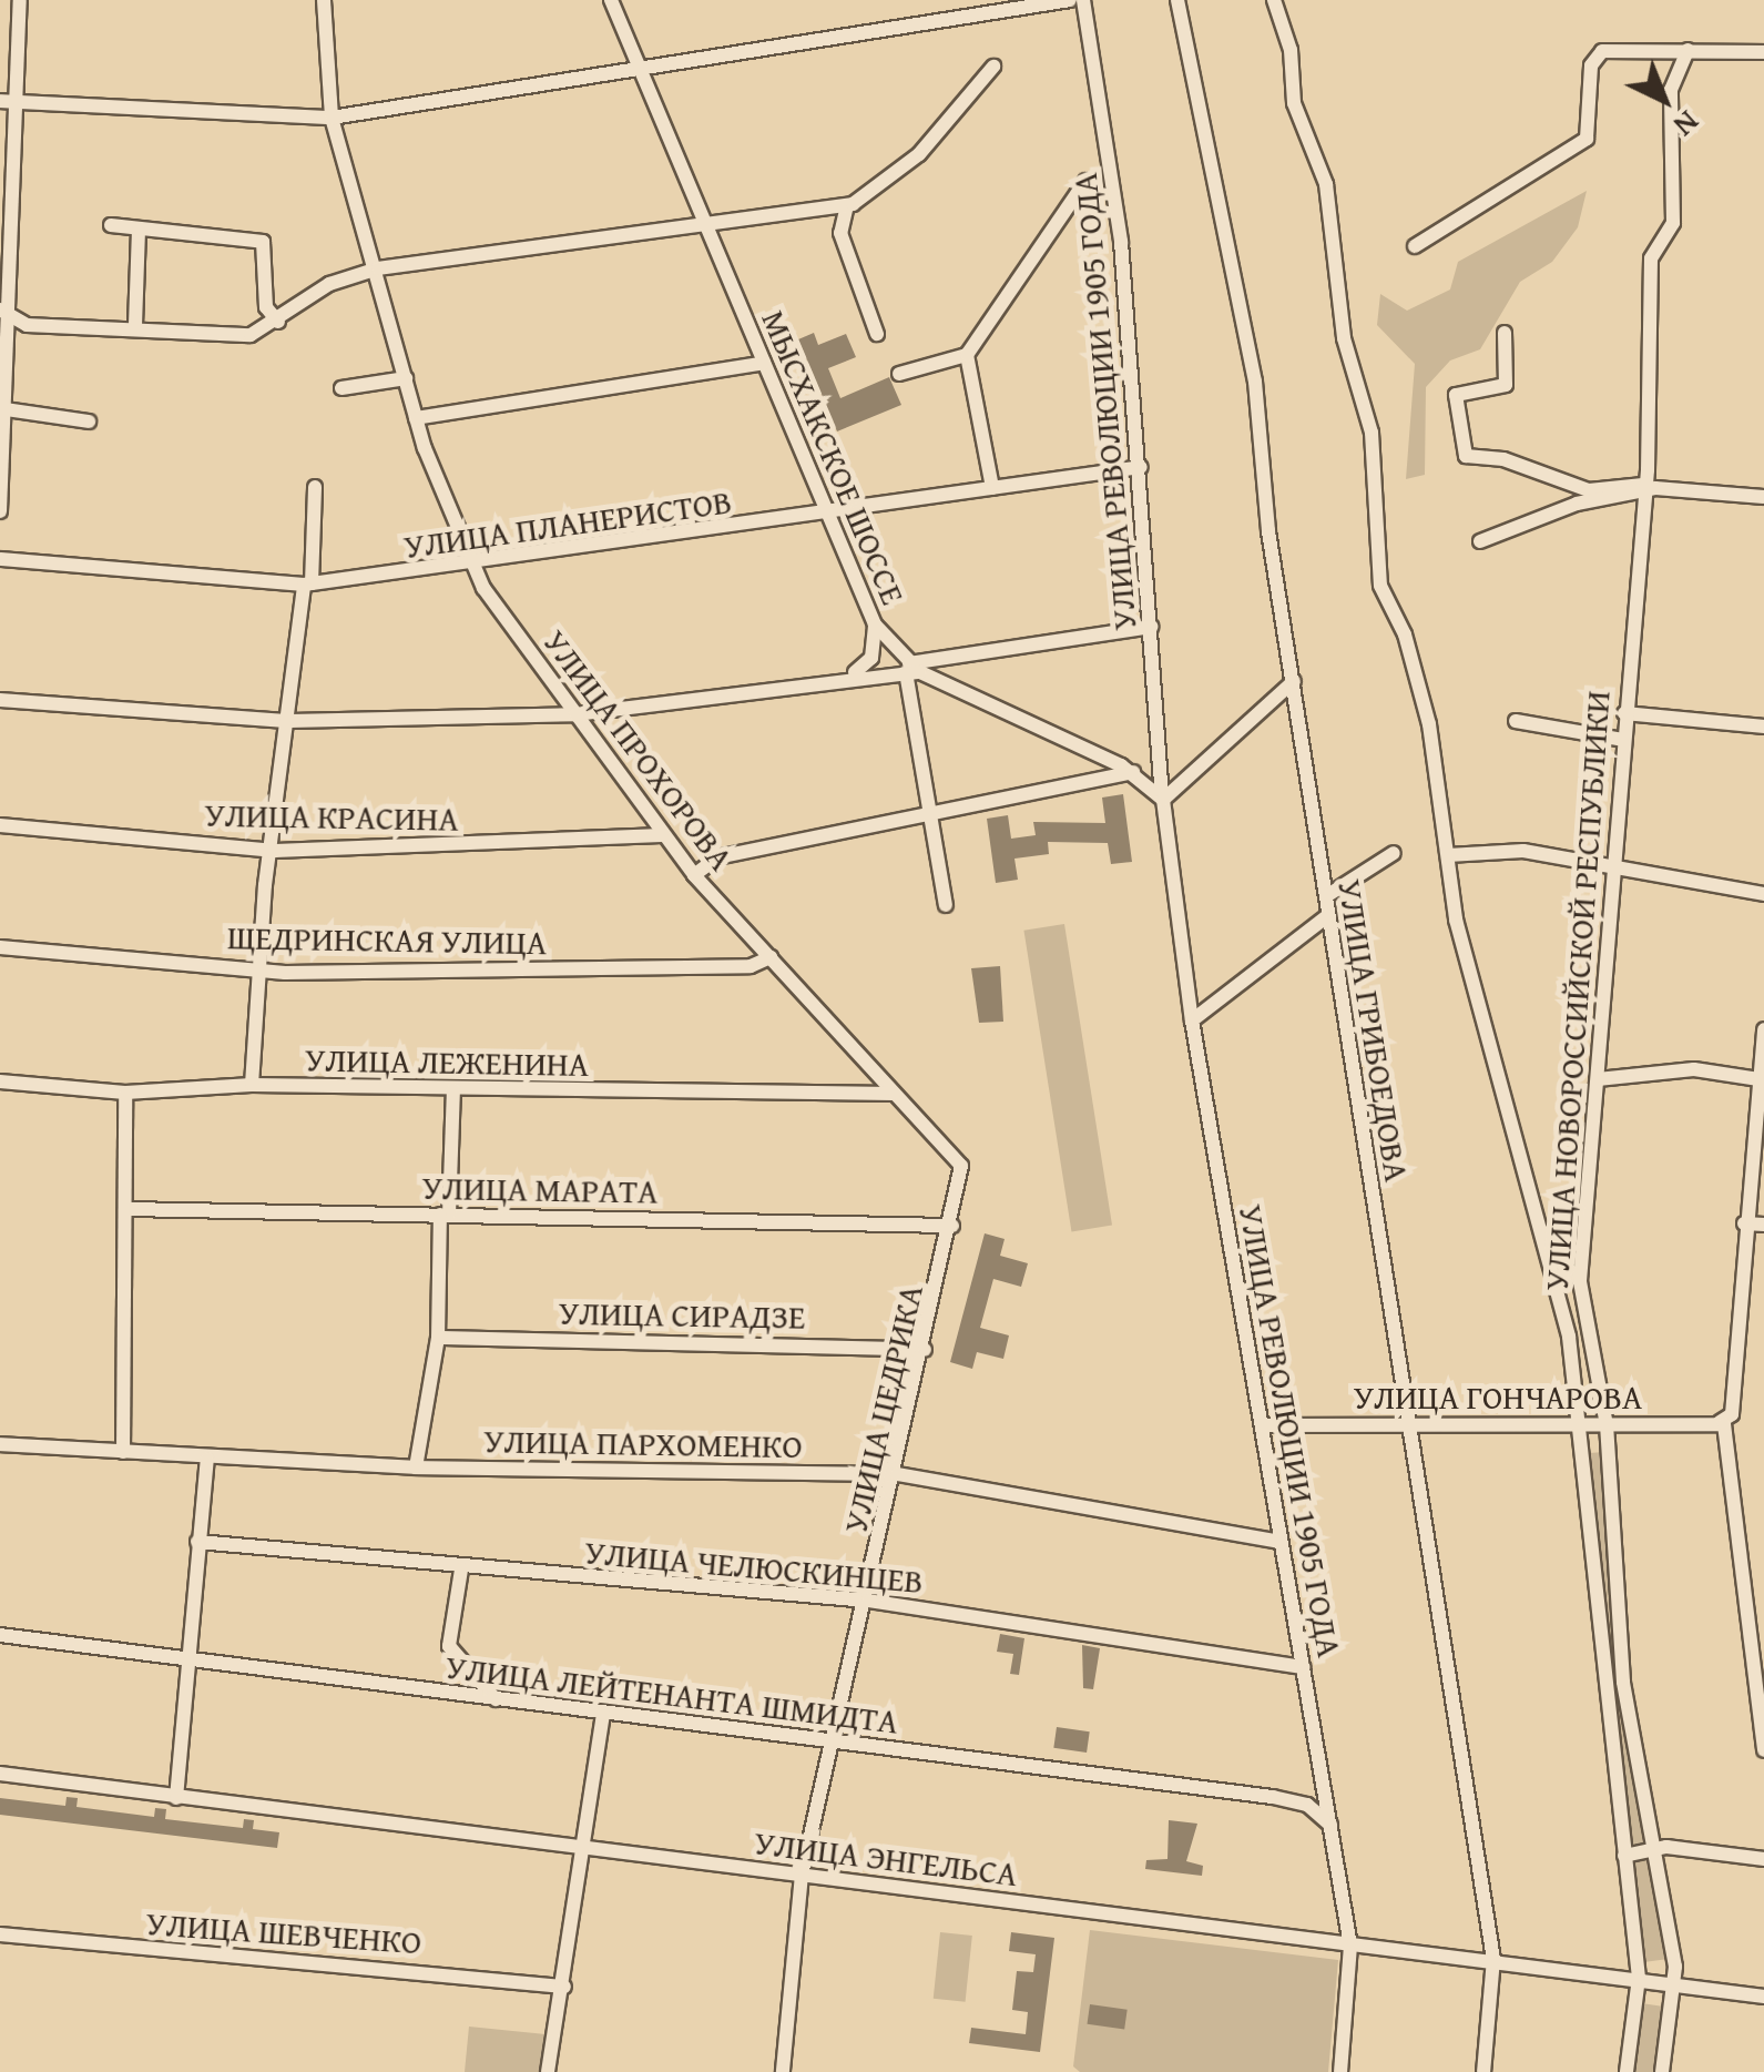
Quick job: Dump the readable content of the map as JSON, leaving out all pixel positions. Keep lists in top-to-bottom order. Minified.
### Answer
{"streets":{"street":["УЛИЦА РЕВОЛЮЦИИ 1905 ГОДА","МЫСХАКСКОЕ ШОССЕ","УЛИЦА ПЛАНЕРИСТОВ","УЛИЦА ПРОХОРОВА","УЛИЦА КРАСИНА","ЩЕДРИНСКАЯ УЛИЦА","УЛИЦА НОВОРОССИЙСКОЙ РЕСПУБЛИКИ","УЛИЦА ГРИБОЕДОВА","УЛИЦА ЛЕЖЕНИНА","УЛИЦА МАРАТА","УЛИЦА СИРАДЗЕ","УЛИЦА ГОНЧАРОВА","УЛИЦА ЦЕДРИКА","УЛИЦА ПАРХОМЕНКО","УЛИЦА ЧЕЛЮСКИНЦЕВ","УЛИЦА ЛЕЙТЕНАНТА ШМИДТА","УЛИЦА ЭНГЕЛЬСА","УЛИЦА ШЕВЧЕНКО"]},"crossings":[["УЛИЦА РЕВОЛЮЦИИ 1905 ГОДА","МЫСХАКСКОЕ ШОССЕ"],["УЛИЦА РЕВОЛЮЦИИ 1905 ГОДА","УЛИЦА ПЛАНЕРИСТОВ"],["УЛИЦА РЕВОЛЮЦИИ 1905 ГОДА","УЛИЦА ГОНЧАРОВА"],["УЛИЦА РЕВОЛЮЦИИ 1905 ГОДА","УЛИЦА ПАРХОМЕНКО"],["УЛИЦА РЕВОЛЮЦИИ 1905 ГОДА","УЛИЦА ЧЕЛЮСКИНЦЕВ"],["УЛИЦА РЕВОЛЮЦИИ 1905 ГОДА","УЛИЦА ЛЕЙТЕНАНТА ШМИДТА"],["УЛИЦА РЕВОЛЮЦИИ 1905 ГОДА","УЛИЦА ЭНГЕЛЬСА"],["МЫСХАКСКОЕ ШОССЕ","УЛИЦА ПЛАНЕРИСТОВ"],["УЛИЦА ПЛАНЕРИСТОВ","УЛИЦА ПРОХОРОВА"],["УЛИЦА ПРОХОРОВА","УЛИЦА КРАСИНА"],["УЛИЦА ПРОХОРОВА","ЩЕДРИНСКАЯ УЛИЦА"],["УЛИЦА ПРОХОРОВА","УЛИЦА ЛЕЖЕНИНА"],["УЛИЦА ПРОХОРОВА","УЛИЦА ЦЕДРИКА"],["УЛИЦА НОВОРОССИЙСКОЙ РЕСПУБЛИКИ","УЛИЦА ГОНЧАРОВА"],["УЛИЦА НОВОРОССИЙСКОЙ РЕСПУБЛИКИ","УЛИЦА ЭНГЕЛЬСА"],["УЛИЦА ГРИБОЕДОВА","УЛИЦА ГОНЧАРОВА"],["УЛИЦА ГРИБОЕДОВА","УЛИЦА ЭНГЕЛЬСА"],["УЛИЦА МАРАТА","УЛИЦА ЦЕДРИКА"],["УЛИЦА СИРАДЗЕ","УЛИЦА ЦЕДРИКА"],["УЛИЦА ЦЕДРИКА","УЛИЦА ПАРХОМЕНКО"],["УЛИЦА ЦЕДРИКА","УЛИЦА ЧЕЛЮСКИНЦЕВ"],["УЛИЦА ЦЕДРИКА","УЛИЦА ЛЕЙТЕНАНТА ШМИДТА"],["УЛИЦА ЦЕДРИКА","УЛИЦА ЭНГЕЛЬСА"]],"north":"bottom right"}
